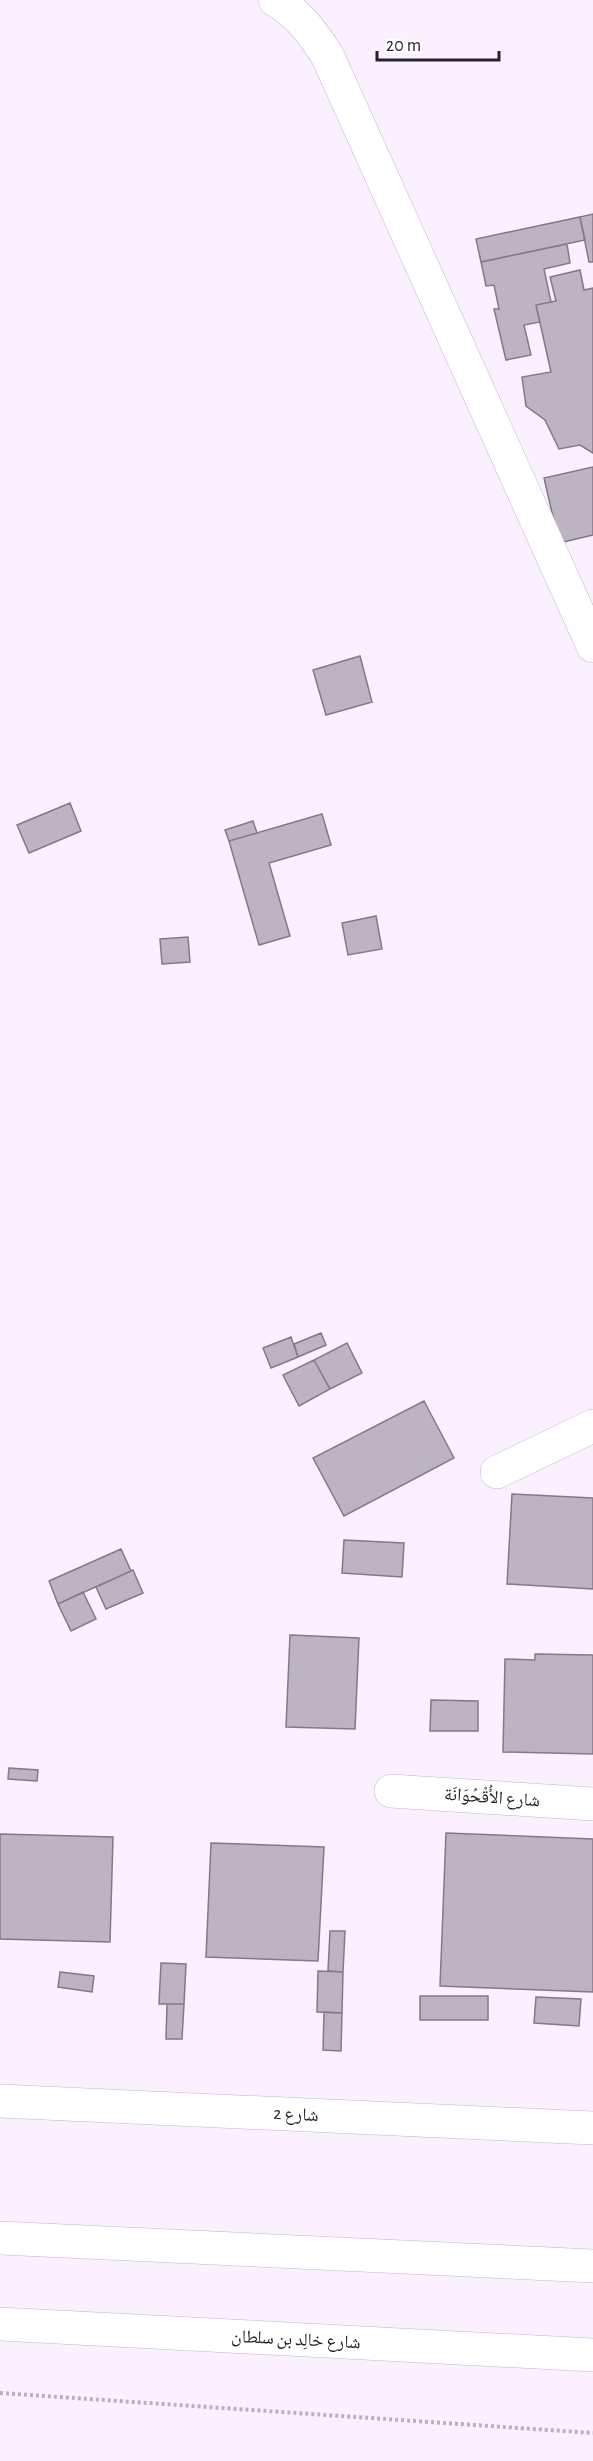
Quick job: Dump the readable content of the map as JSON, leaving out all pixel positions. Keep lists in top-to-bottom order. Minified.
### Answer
{"streets":{"main road":["شارع الأُقْحُوَانَة","شارع 2","شارع خالِد بن سلطان"]},"scale_bar":"20 m"}
